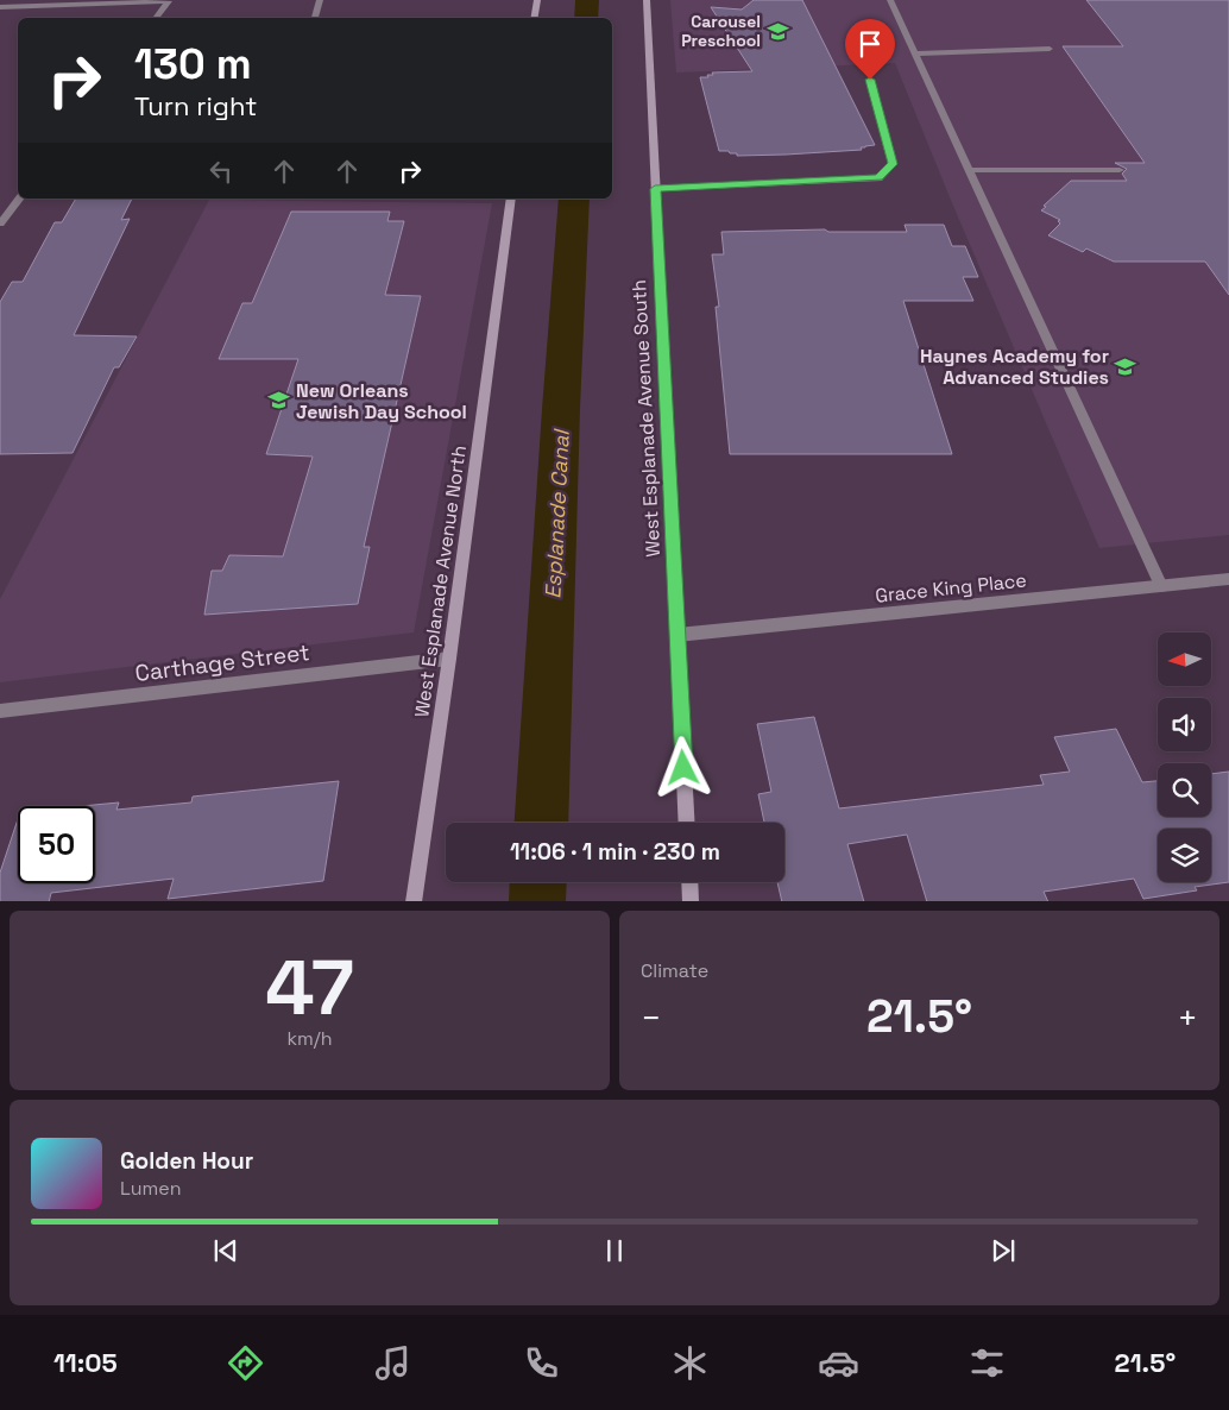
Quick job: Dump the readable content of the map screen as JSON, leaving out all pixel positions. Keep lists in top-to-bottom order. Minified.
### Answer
{"streets":{"main road":["West Esplanade Avenue South","West Esplanade Avenue North"],"street":["Grace King Place","Carthage Street"]},"crossings":[["West Esplanade Avenue South","Grace King Place"],["West Esplanade Avenue North","Carthage Street"]],"water":["Esplanade Canal"],"places":{"school or university":["Carousel Preschool","Haynes Academy for Advanced Studies","New Orleans Jewish Day School"]},"north":"left","page":{"turn":["130 m","Turn right"],"limit":"50","trip":"11:06 · 1 min · 230 m","tile":[["47","km/h"],"Climate"],"heat":["−","21.5°","+"],"song":["Golden Hour","Lumen"],"tabs":["11:05","21.5°"]}}
